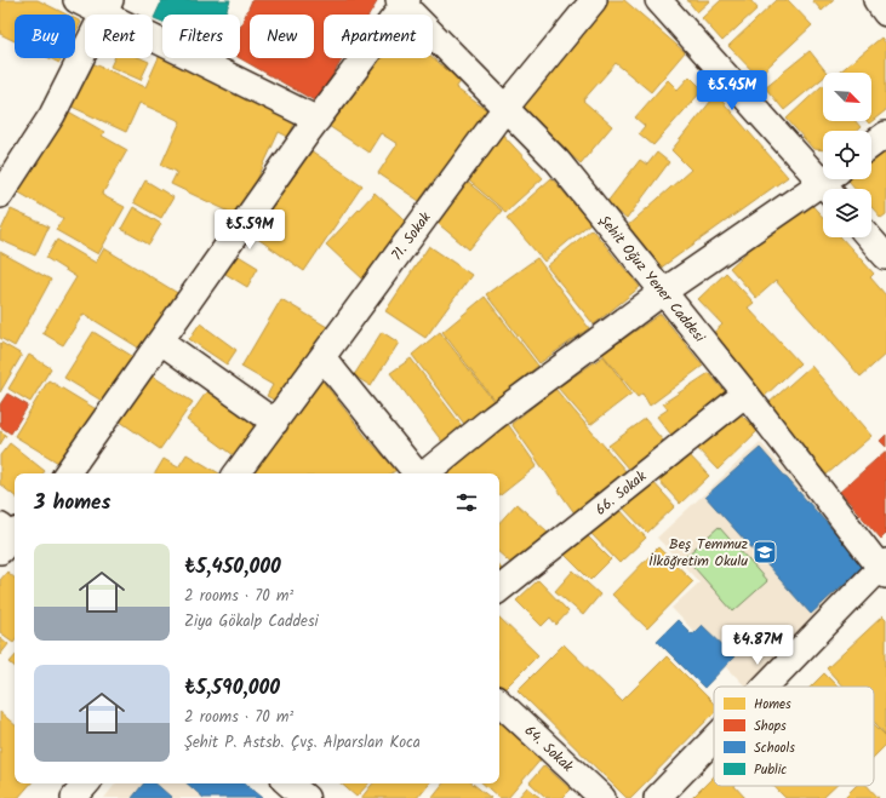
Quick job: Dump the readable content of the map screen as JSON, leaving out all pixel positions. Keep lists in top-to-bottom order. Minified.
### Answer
{"streets":{"street":["71. Sokak","Şehit Oğuz Yener Caddesi","66. Sokak","64. Sokak"]},"crossings":[["71. Sokak","Şehit Oğuz Yener Caddesi"],["Şehit Oğuz Yener Caddesi","66. Sokak"]],"places":{"school or university":["Beş Temmuz İlköğretim Okulu"]},"legend":["Homes","Shops","Schools","Public"],"north":"bottom right","page":{"chip":["Buy","Rent","Filters","New","Apartment"],"price":["₺5.45M","₺5.59M","₺4.87M"],"heading":"3 homes","list":[{"name":"₺5,450,000","note":"2 rooms · 70 m² · Ziya Gökalp Caddesi"},{"name":"₺5,590,000","note":"2 rooms · 70 m² · Şehit P. Astsb. Çvş. Alparslan Koca"}]}}
